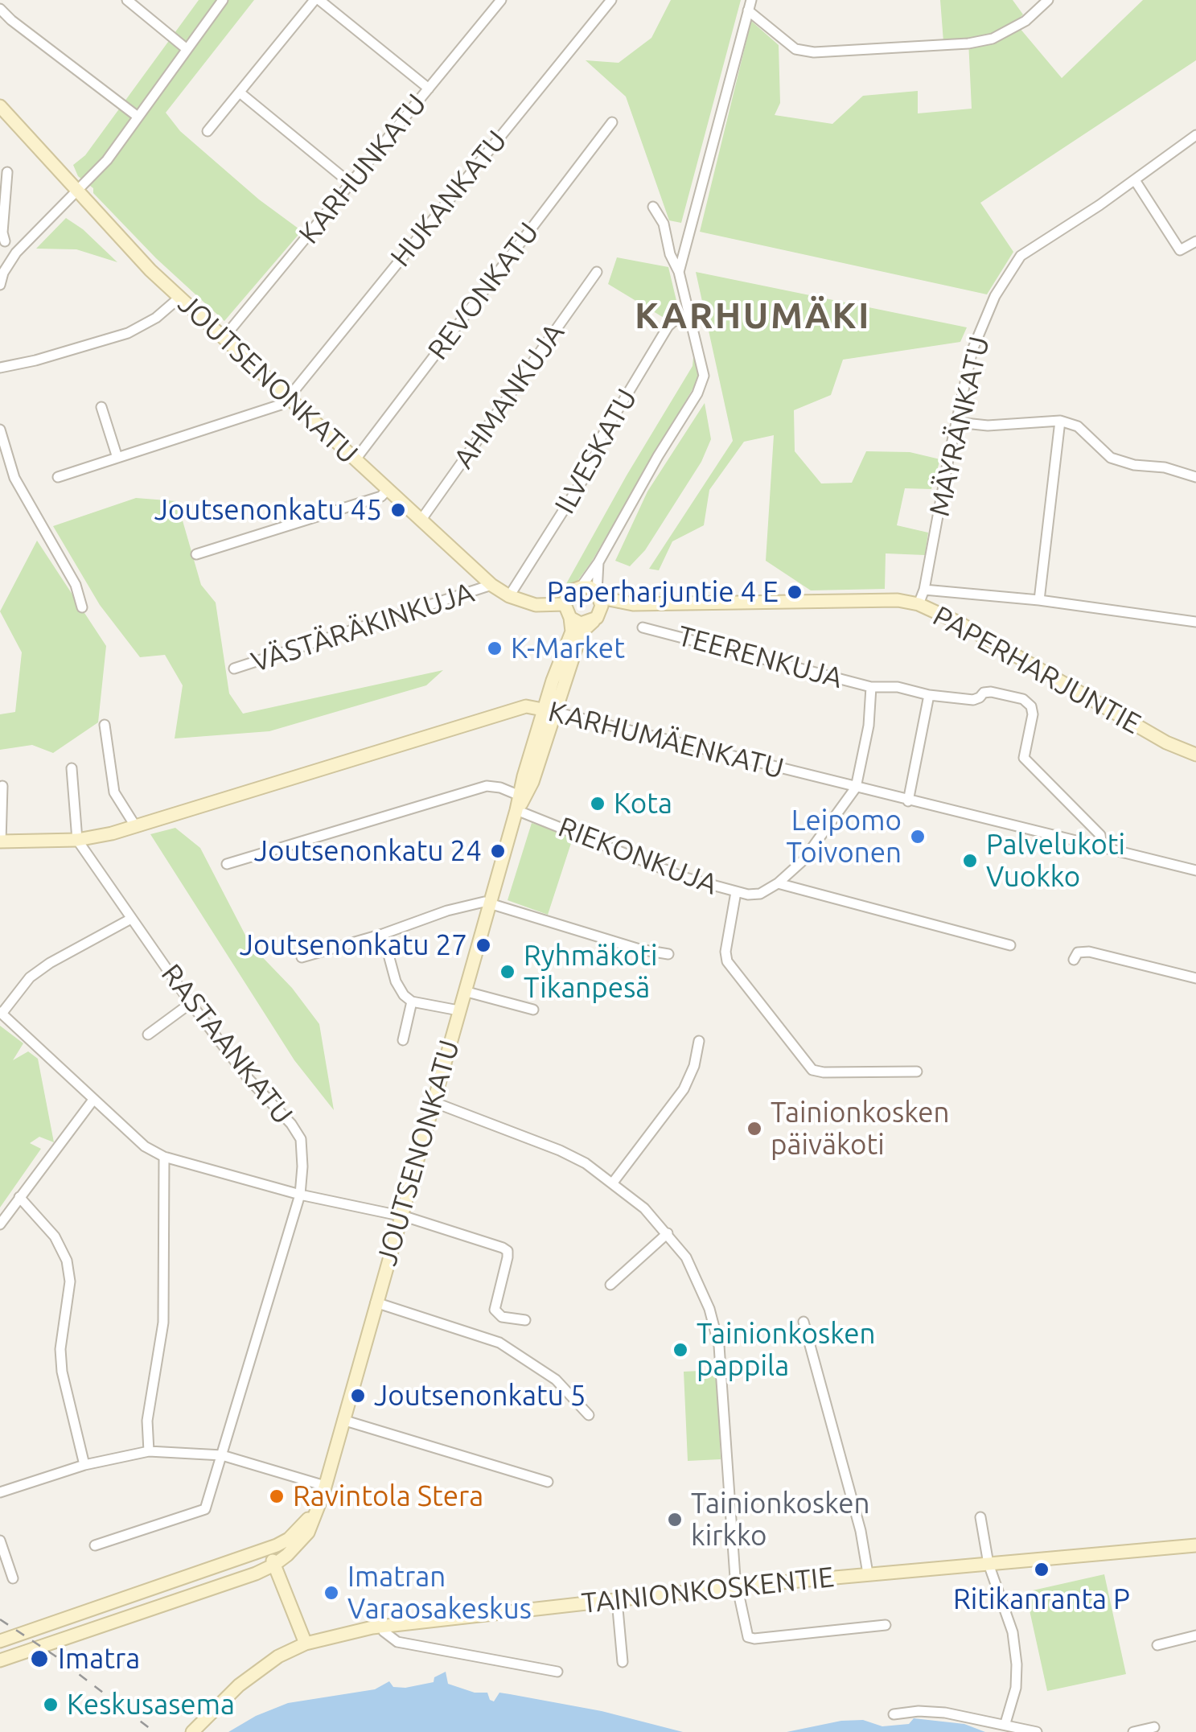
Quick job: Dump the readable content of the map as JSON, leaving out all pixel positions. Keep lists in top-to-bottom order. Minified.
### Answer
{"streets":{"main road":["JOUTSENONKATU","PAPERHARJUNTIE","KARHUMÄENKATU","TAINIONKOSKENTIE"],"street":["KARHUNKATU","HUKANKATU","REVONKATU","AHMANKUJA","MÄYRÄNKATU","ILVESKATU","VÄSTÄRÄKINKUJA","TEERENKUJA","RIEKONKUJA","RASTAANKATU"]},"crossings":[["KARHUNKATU","JOUTSENONKATU"],["HUKANKATU","JOUTSENONKATU"],["REVONKATU","JOUTSENONKATU"],["JOUTSENONKATU","AHMANKUJA"],["JOUTSENONKATU","ILVESKATU"],["JOUTSENONKATU","VÄSTÄRÄKINKUJA"],["JOUTSENONKATU","PAPERHARJUNTIE"],["JOUTSENONKATU","KARHUMÄENKATU"],["JOUTSENONKATU","RIEKONKUJA"],["MÄYRÄNKATU","PAPERHARJUNTIE"],["TEERENKUJA","KARHUMÄENKATU"],["KARHUMÄENKATU","RASTAANKATU"]],"districts":["KARHUMÄKI"],"places":["Joutsenonkatu 45","Paperharjuntie 4 E","K-Market","Kota","Leipomo Toivonen","Joutsenonkatu 24","Palvelukoti Vuokko","Joutsenonkatu 27","Ryhmäkoti Tikanpesä","Tainionkosken päiväkoti","Tainionkosken pappila","Joutsenonkatu 5","Ravintola Stera","Tainionkosken kirkko","Ritikanranta P","Imatran Varaosakeskus","Imatra","Keskusasema"]}
